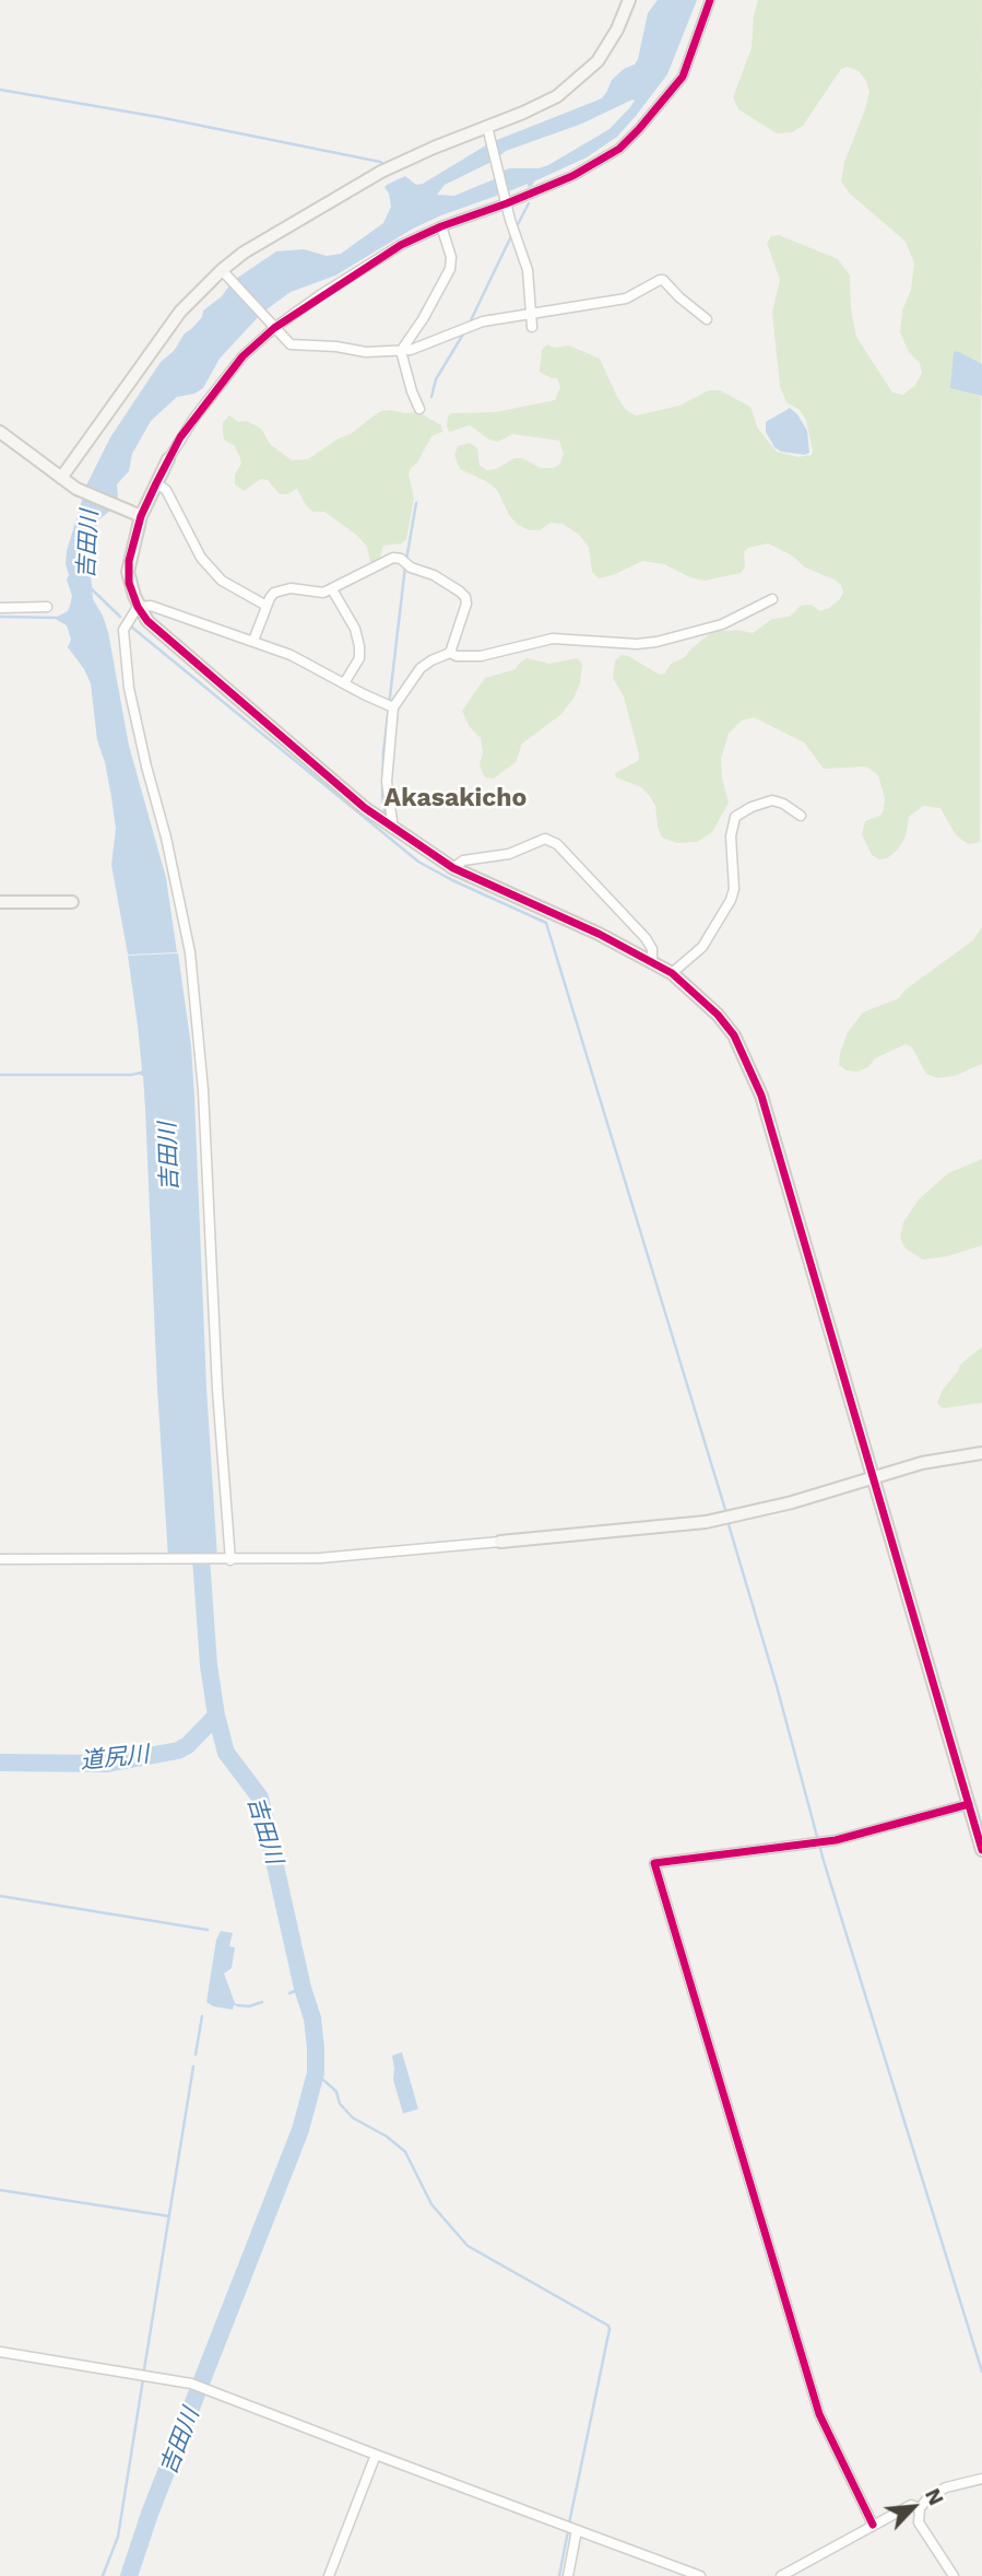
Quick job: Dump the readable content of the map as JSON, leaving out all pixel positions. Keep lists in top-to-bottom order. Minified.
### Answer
{"districts":["Akasakicho"],"water":["吉田川","道尻川"],"north":"top right"}
